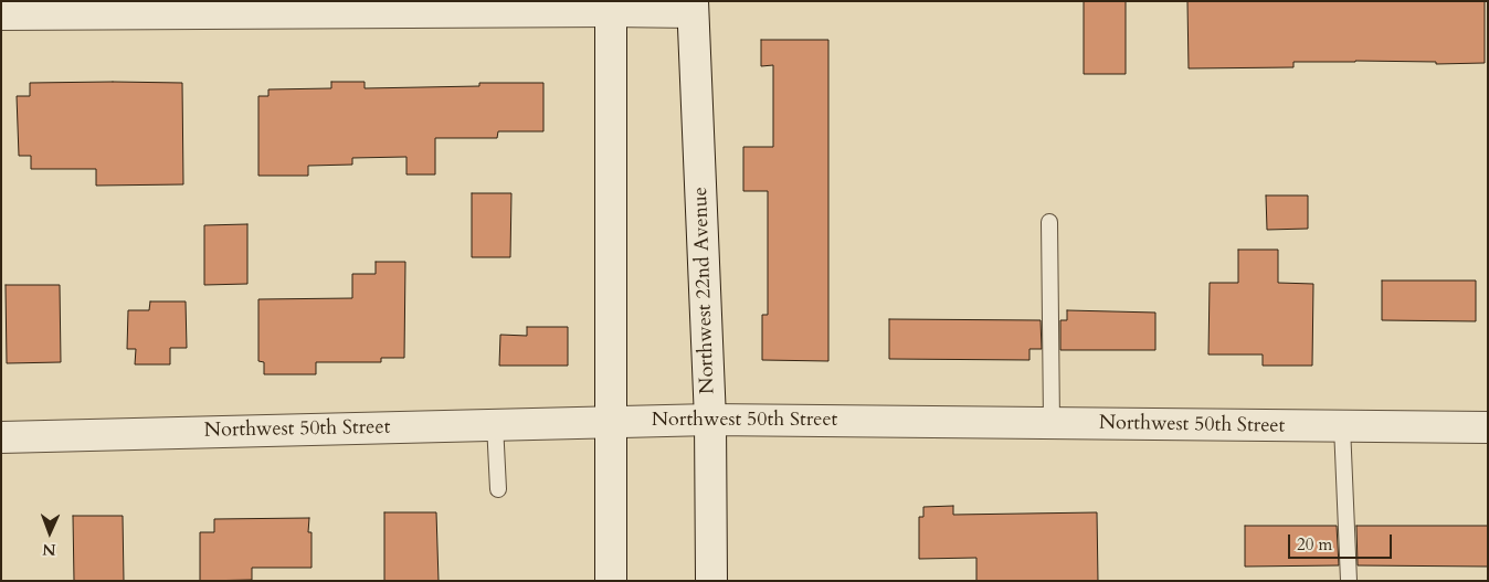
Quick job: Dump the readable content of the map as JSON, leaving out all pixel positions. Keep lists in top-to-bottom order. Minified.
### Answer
{"streets":{"street":["Northwest 22nd Avenue","Northwest 50th Street"]},"crossings":[["Northwest 22nd Avenue","Northwest 50th Street"]],"scale_bar":"20 m","north":"bottom"}
